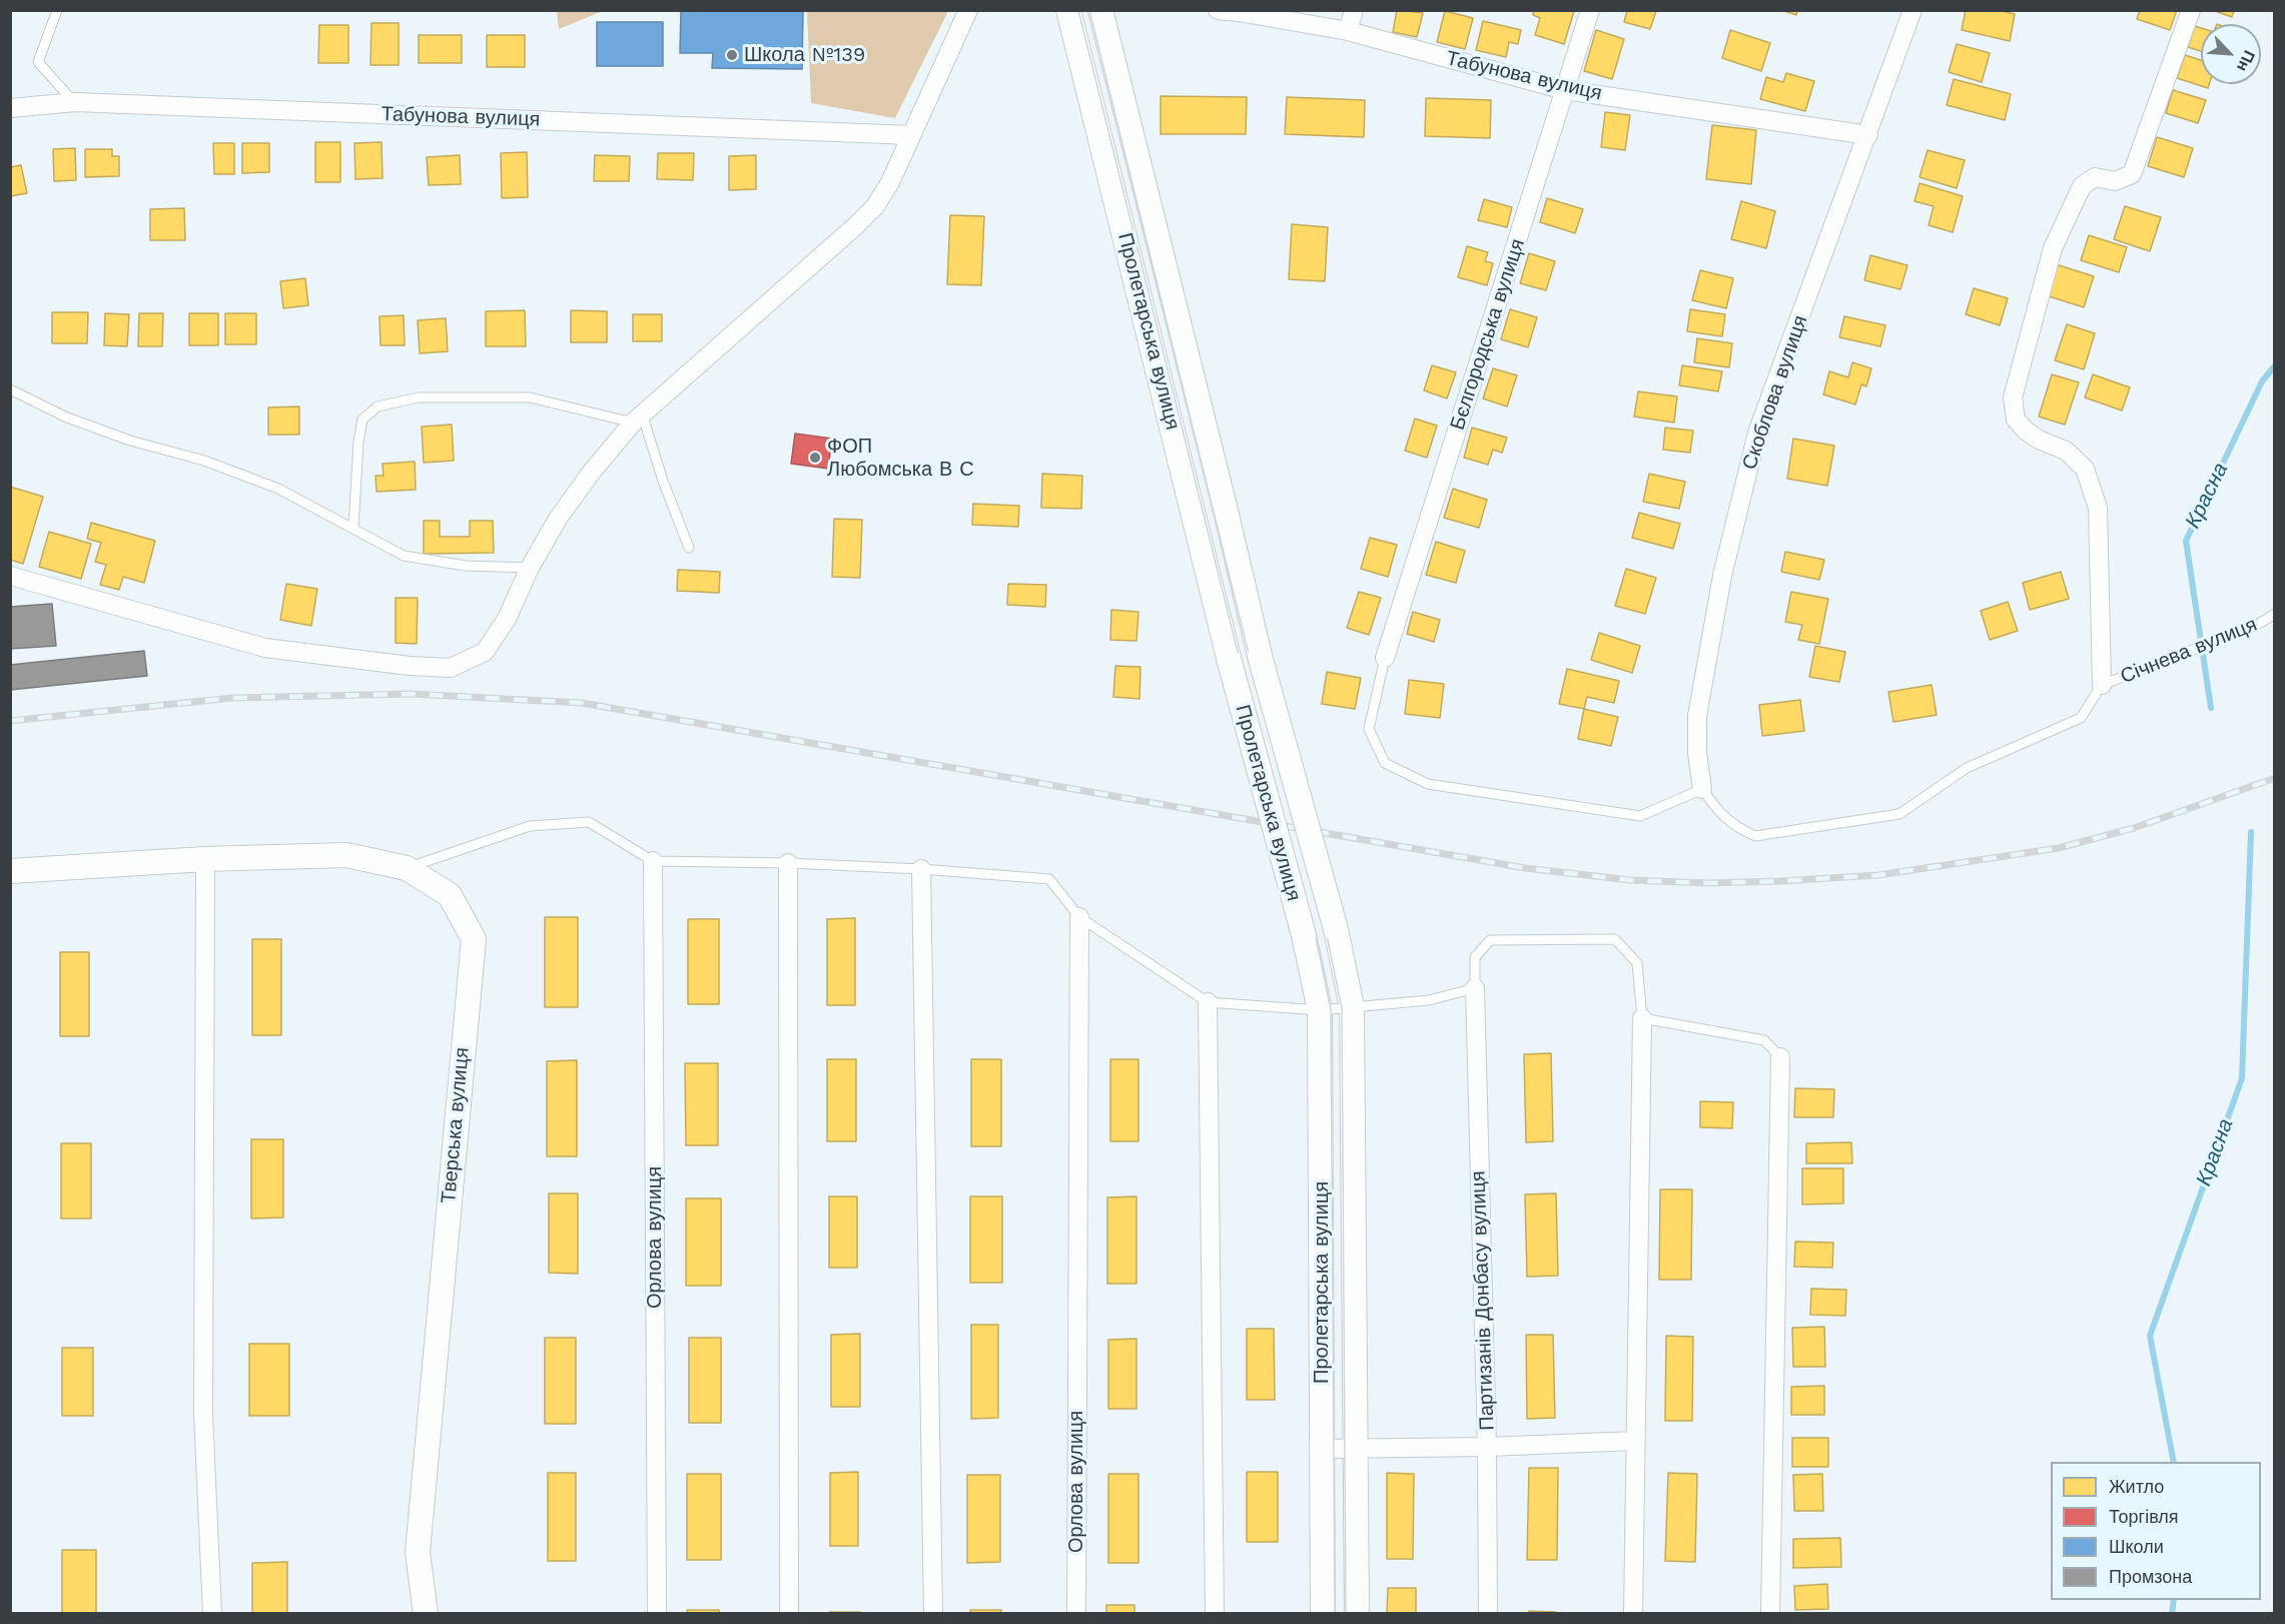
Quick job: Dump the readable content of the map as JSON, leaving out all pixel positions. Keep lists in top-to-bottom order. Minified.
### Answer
{"streets":{"main road":["Пролетарська вулиця","Тверська вулиця"],"street":["Табунова вулиця","Бєлгородська вулиця","Скоблова вулиця","Орлова вулиця","Партизанів Донбасу вулиця"],"lane":["Січнева вулиця"]},"crossings":[["Табунова вулиця","Бєлгородська вулиця"],["Табунова вулиця","Скоблова вулиця"]],"water":["Красна"],"places":["Школа №139","ФОП Любомська В С"],"legend":["Житло","Торгівля","Школи","Промзона"],"north":"bottom right"}
